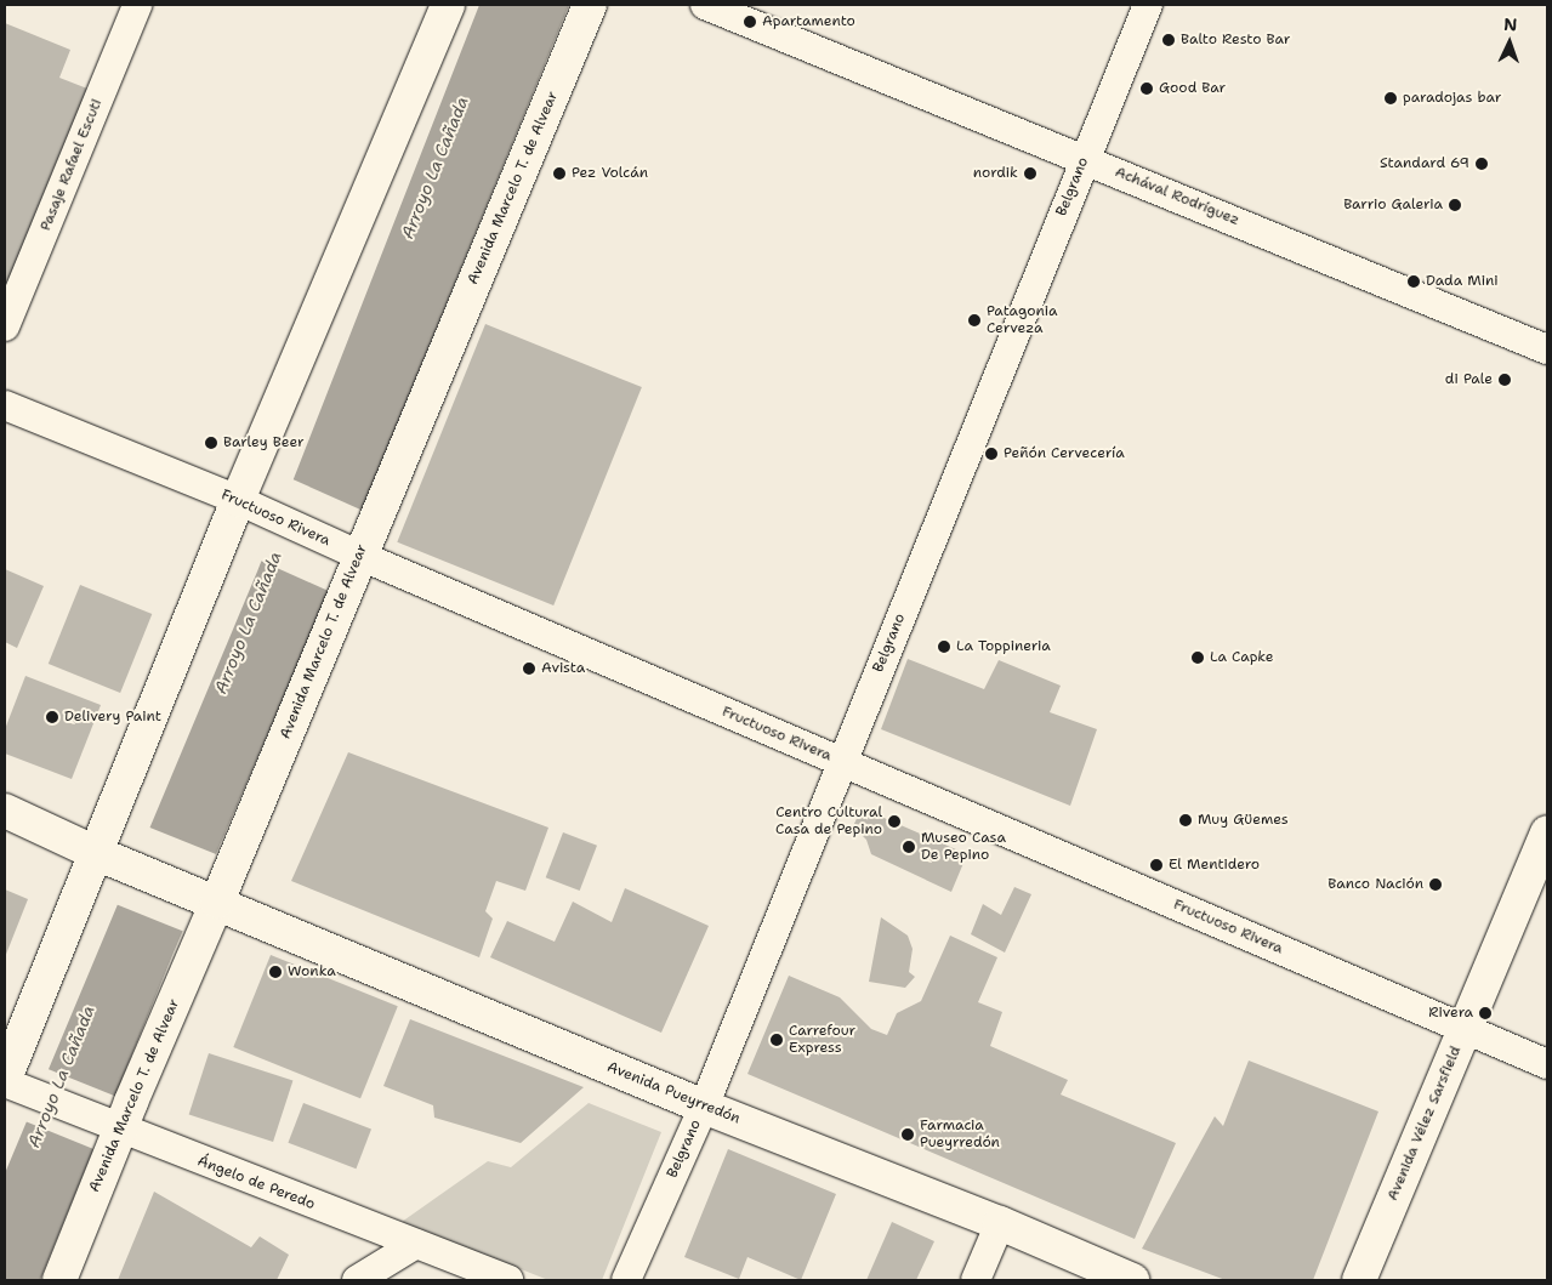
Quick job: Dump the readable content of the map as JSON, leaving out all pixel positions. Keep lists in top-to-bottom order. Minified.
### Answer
{"streets":{"main road":["Avenida Marcelo T. de Alvear","Avenida Pueyrredón","Avenida Vélez Sarsfield"],"street":["Pasaje Rafael Escuti","Belgrano","Achával Rodríguez","Fructuoso Rivera","Ángelo de Peredo"]},"crossings":[["Belgrano","Achával Rodríguez"],["Belgrano","Fructuoso Rivera"],["Belgrano","Avenida Pueyrredón"],["Avenida Marcelo T. de Alvear","Fructuoso Rivera"],["Avenida Marcelo T. de Alvear","Avenida Pueyrredón"],["Avenida Marcelo T. de Alvear","Ángelo de Peredo"],["Fructuoso Rivera","Avenida Vélez Sarsfield"]],"water":["Arroyo La Cañada"],"places":["Apartamento","Balto Resto Bar","Good Bar","paradojas bar","Standard 69","Pez Volcán","nordik","Barrio Galeria","Dada Mini","Patagonia Cerveza","di Pale","Barley Beer","Peñón Cervecería","La Toppineria","La Capke","Avista","Delivery Paint","Muy Güemes","Centro Cultural Casa de Pepino","Museo Casa De Pepino","El Mentidero","Banco Nación","Wonka","Rivera","Carrefour Express","Farmacia Pueyrredón"],"north":"top"}
